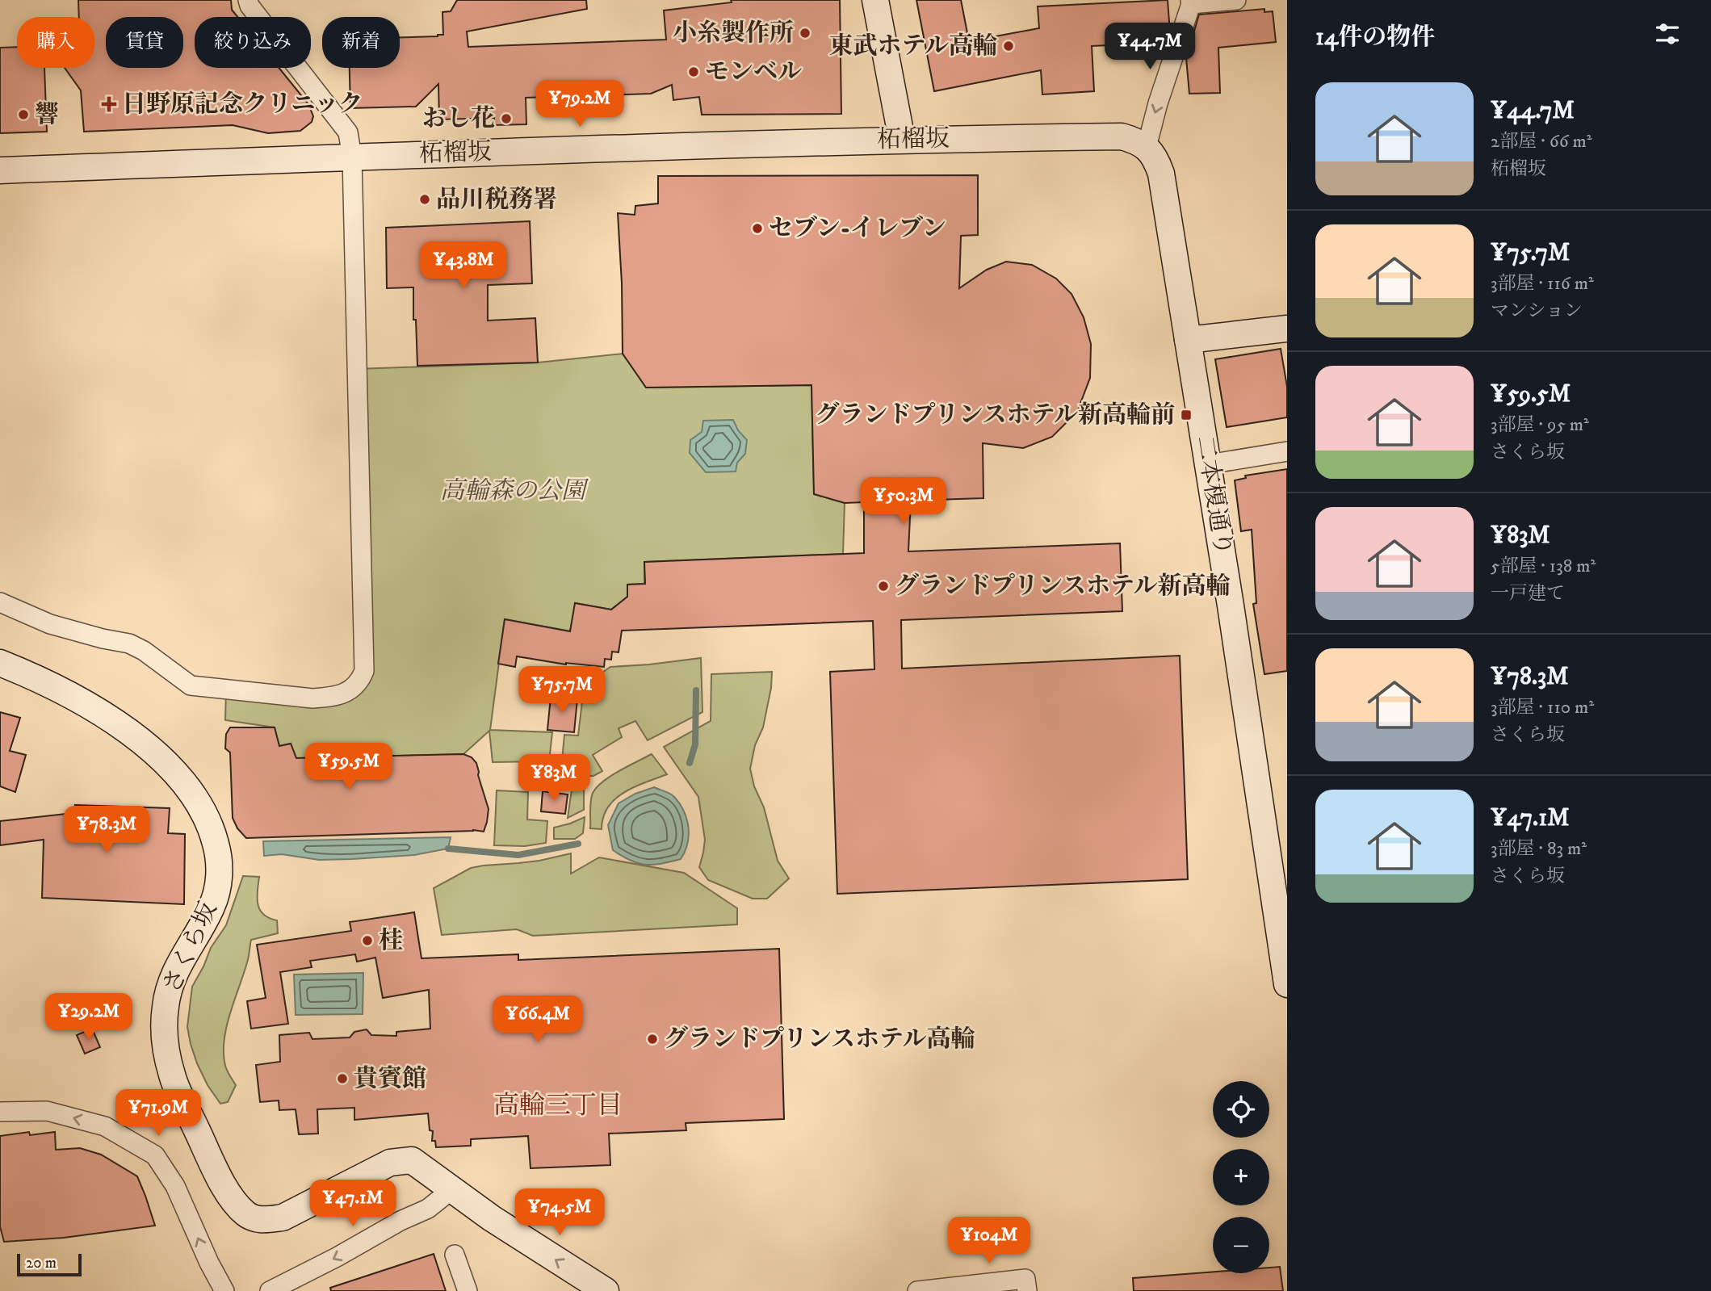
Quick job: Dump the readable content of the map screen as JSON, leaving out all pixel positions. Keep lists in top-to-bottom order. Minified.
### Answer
{"streets":{"street":["柘榴坂","二本榎通り","さくら坂"]},"crossings":[["柘榴坂","二本榎通り"]],"districts":["高輪三丁目"],"parks":["高輪森の公園"],"places":{"other":["小糸製作所","東武ホテル高輪","モンベル","響","おし花","品川税務署","セブン-イレブン","グランドプリンスホテル新高輪","桂","グランドプリンスホテル高輪","貴賓館"],"health":["日野原記念クリニック"],"transit":["グランドプリンスホテル新高輪前"]},"scale_bar":"20 m","page":{"heading":"14件の物件","chip":["購入","賃貸","絞り込み","新着"],"price":["¥44.7M","¥79.2M","¥43.8M","¥50.3M","¥75.7M","¥59.5M","¥83M","¥78.3M","¥29.2M","¥66.4M","¥71.9M","¥47.1M","¥74.5M","¥104M"],"list":[{"name":"¥44.7M","note":"2部屋 · 66 m² · 柘榴坂"},{"name":"¥75.7M","note":"3部屋 · 116 m² · マンション"},{"name":"¥59.5M","note":"3部屋 · 95 m² · さくら坂"},{"name":"¥83M","note":"5部屋 · 138 m² · 一戸建て"},{"name":"¥78.3M","note":"3部屋 · 110 m² · さくら坂"},{"name":"¥47.1M","note":"3部屋 · 83 m² · さくら坂"}],"map_buttons":["+","−"],"scale":"20 m"}}
